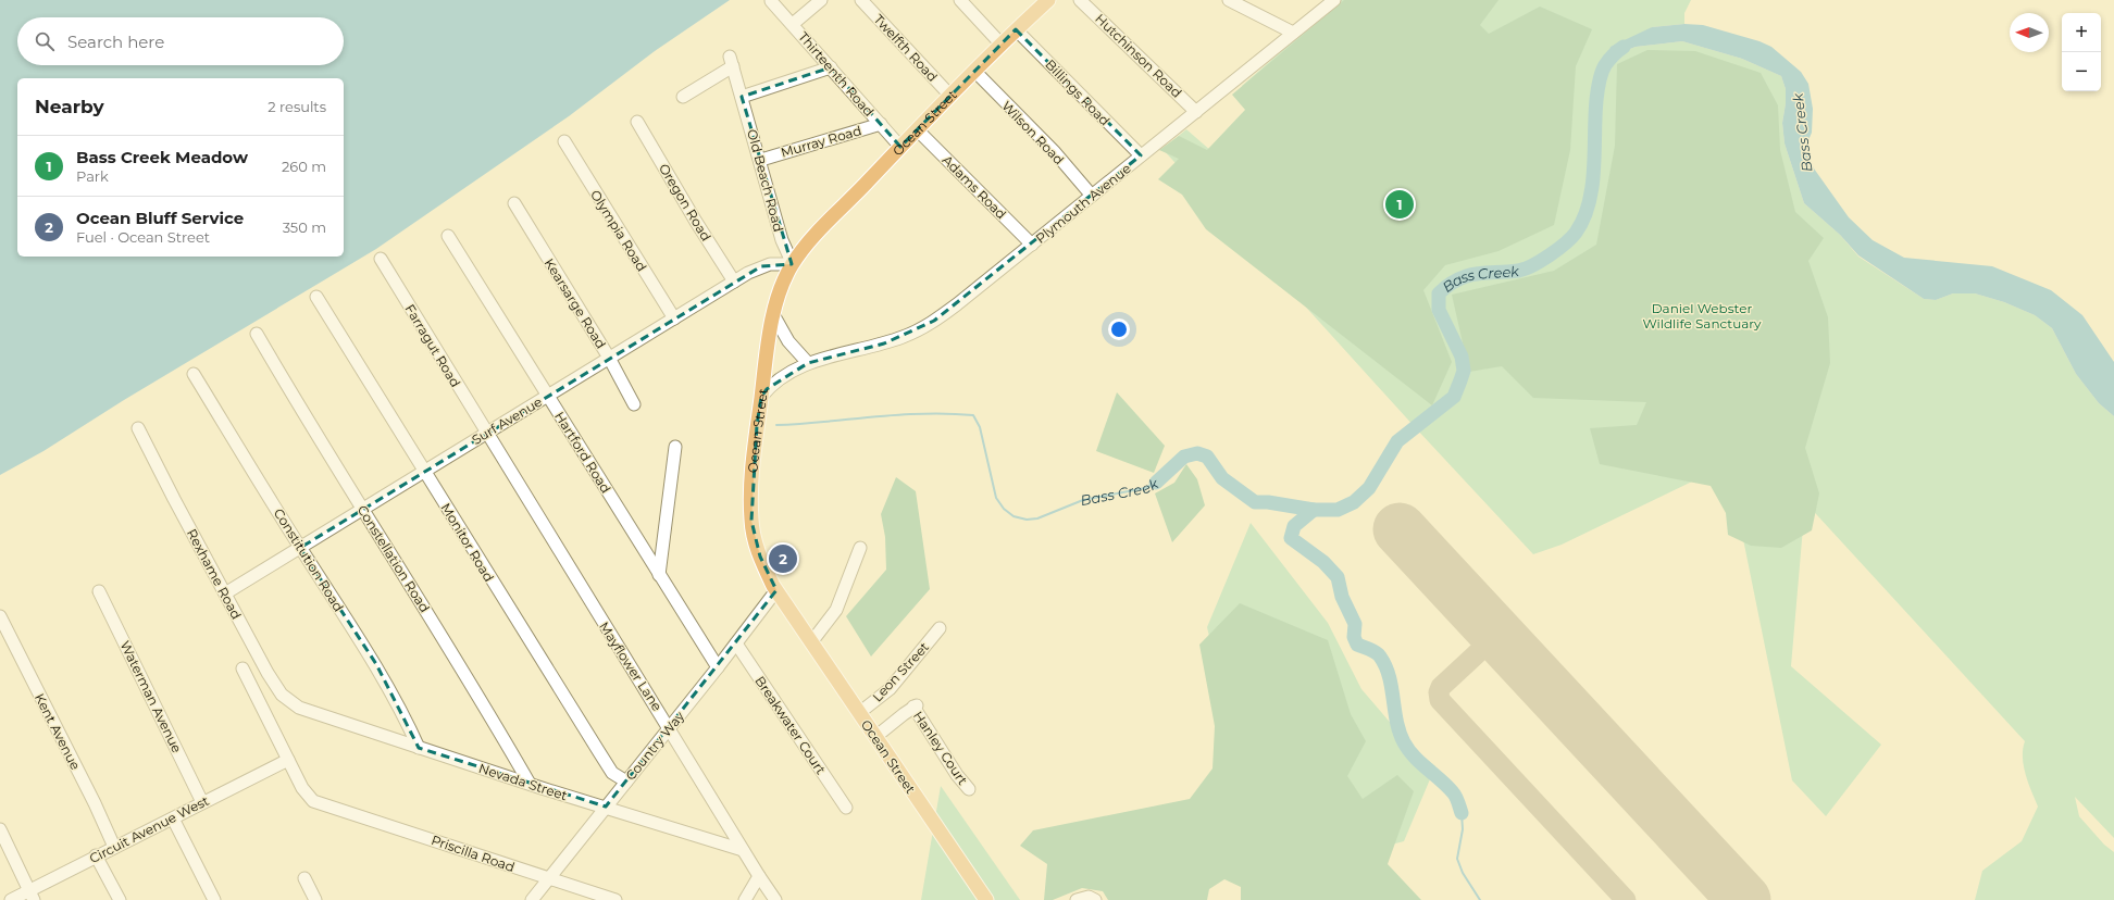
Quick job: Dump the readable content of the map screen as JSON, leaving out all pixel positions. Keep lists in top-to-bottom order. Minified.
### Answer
{"streets":{"main road":["Ocean Street"],"street":["Twelfth Road","Hutchinson Road","Thirteenth Road","Billings Road","Wilson Road","Murray Road","Old Beach Road","Adams Road","Oregon Road","Plymouth Avenue","Olympia Road","Kearsarge Road","Farragut Road","Surf Avenue","Hartford Road","Monitor Road","Constellation Road","Constitution Road","Rexhame Road","Mayflower Lane","Leon Street","Waterman Avenue","Breakwater Court","Kent Avenue","Country Way","Hanley Court","Nevada Street","Circuit Avenue West","Priscilla Road"]},"crossings":[["Twelfth Road","Ocean Street"],["Hutchinson Road","Plymouth Avenue"],["Thirteenth Road","Ocean Street"],["Thirteenth Road","Murray Road"],["Billings Road","Ocean Street"],["Billings Road","Plymouth Avenue"],["Ocean Street","Wilson Road"],["Ocean Street","Old Beach Road"],["Ocean Street","Adams Road"],["Ocean Street","Plymouth Avenue"],["Ocean Street","Surf Avenue"],["Ocean Street","Leon Street"],["Ocean Street","Country Way"],["Ocean Street","Hanley Court"],["Wilson Road","Plymouth Avenue"],["Murray Road","Old Beach Road"],["Old Beach Road","Surf Avenue"],["Adams Road","Plymouth Avenue"],["Oregon Road","Surf Avenue"],["Olympia Road","Surf Avenue"],["Kearsarge Road","Surf Avenue"],["Farragut Road","Surf Avenue"],["Farragut Road","Mayflower Lane"],["Surf Avenue","Hartford Road"],["Surf Avenue","Monitor Road"],["Surf Avenue","Constellation Road"],["Surf Avenue","Constitution Road"],["Surf Avenue","Rexhame Road"],["Surf Avenue","Mayflower Lane"],["Hartford Road","Country Way"],["Monitor Road","Country Way"],["Constellation Road","Nevada Street"],["Constitution Road","Nevada Street"],["Rexhame Road","Nevada Street"],["Mayflower Lane","Country Way"],["Mayflower Lane","Nevada Street"],["Waterman Avenue","Circuit Avenue West"],["Breakwater Court","Country Way"],["Kent Avenue","Circuit Avenue West"],["Country Way","Nevada Street"],["Country Way","Priscilla Road"],["Circuit Avenue West","Priscilla Road"]],"water":["Bass Creek"],"parks":["Daniel Webster Wildlife Sanctuary"],"north":"left","page":{"map_buttons":["+","−"],"search":"Search here","heading":["Nearby","2 results"],"list":[{"mark":"1","name":"Bass Creek Meadow","note":"Park","value":"260 m"},{"mark":"2","name":"Ocean Bluff Service","note":"Fuel · Ocean Street","value":"350 m"}],"pins":["1","2"]}}
